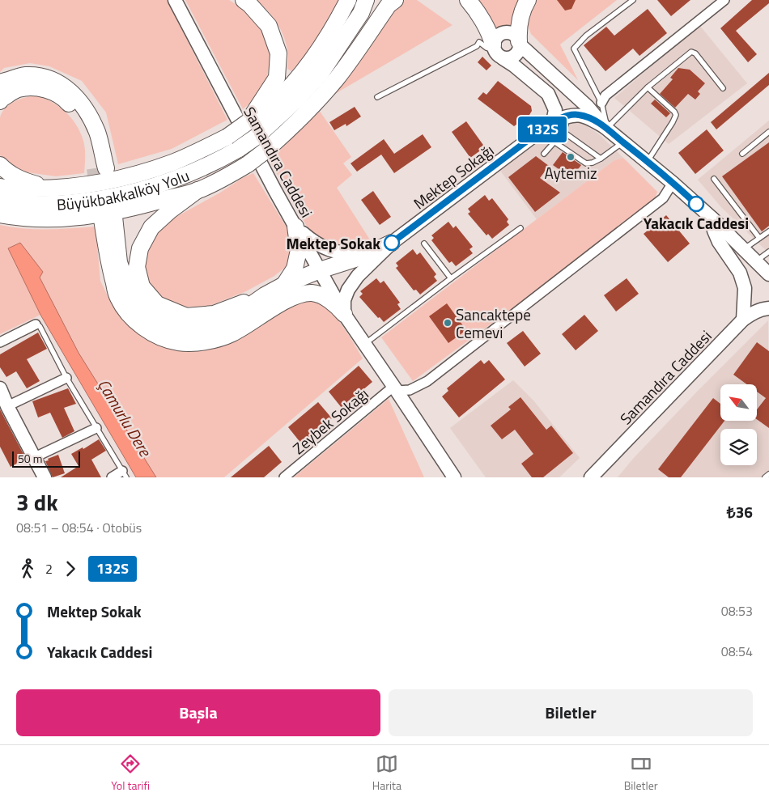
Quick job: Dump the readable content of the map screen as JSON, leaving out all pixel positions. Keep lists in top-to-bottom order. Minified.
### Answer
{"streets":{"highway":["Büyükbakkalköy Yolu"],"main road":["Samandıra Caddesi","Mektep Sokağı"],"street":["Zeybek Sokağı"]},"crossings":[["Samandıra Caddesi","Mektep Sokağı"],["Samandıra Caddesi","Zeybek Sokağı"]],"water":["Çamurlu Dere"],"places":["Aytemiz","Yakacık Caddesi","Mektep Sokak","Sancaktepe Cemevi"],"lines":["bus line 132S"],"scale_bar":"50 m","north":"top left","page":{"on_map":"132S","scale":"50 m","heading":["3 dk","08:51 – 08:54 · Otobüs","₺36"],"legs":["2","132S"],"list":[{"name":"Mektep Sokak","value":"08:53"},{"name":"Yakacık Caddesi","value":"08:54"}],"buttons":["Başla","Biletler"],"tabs":["Yol tarifi","Harita","Biletler"]}}
